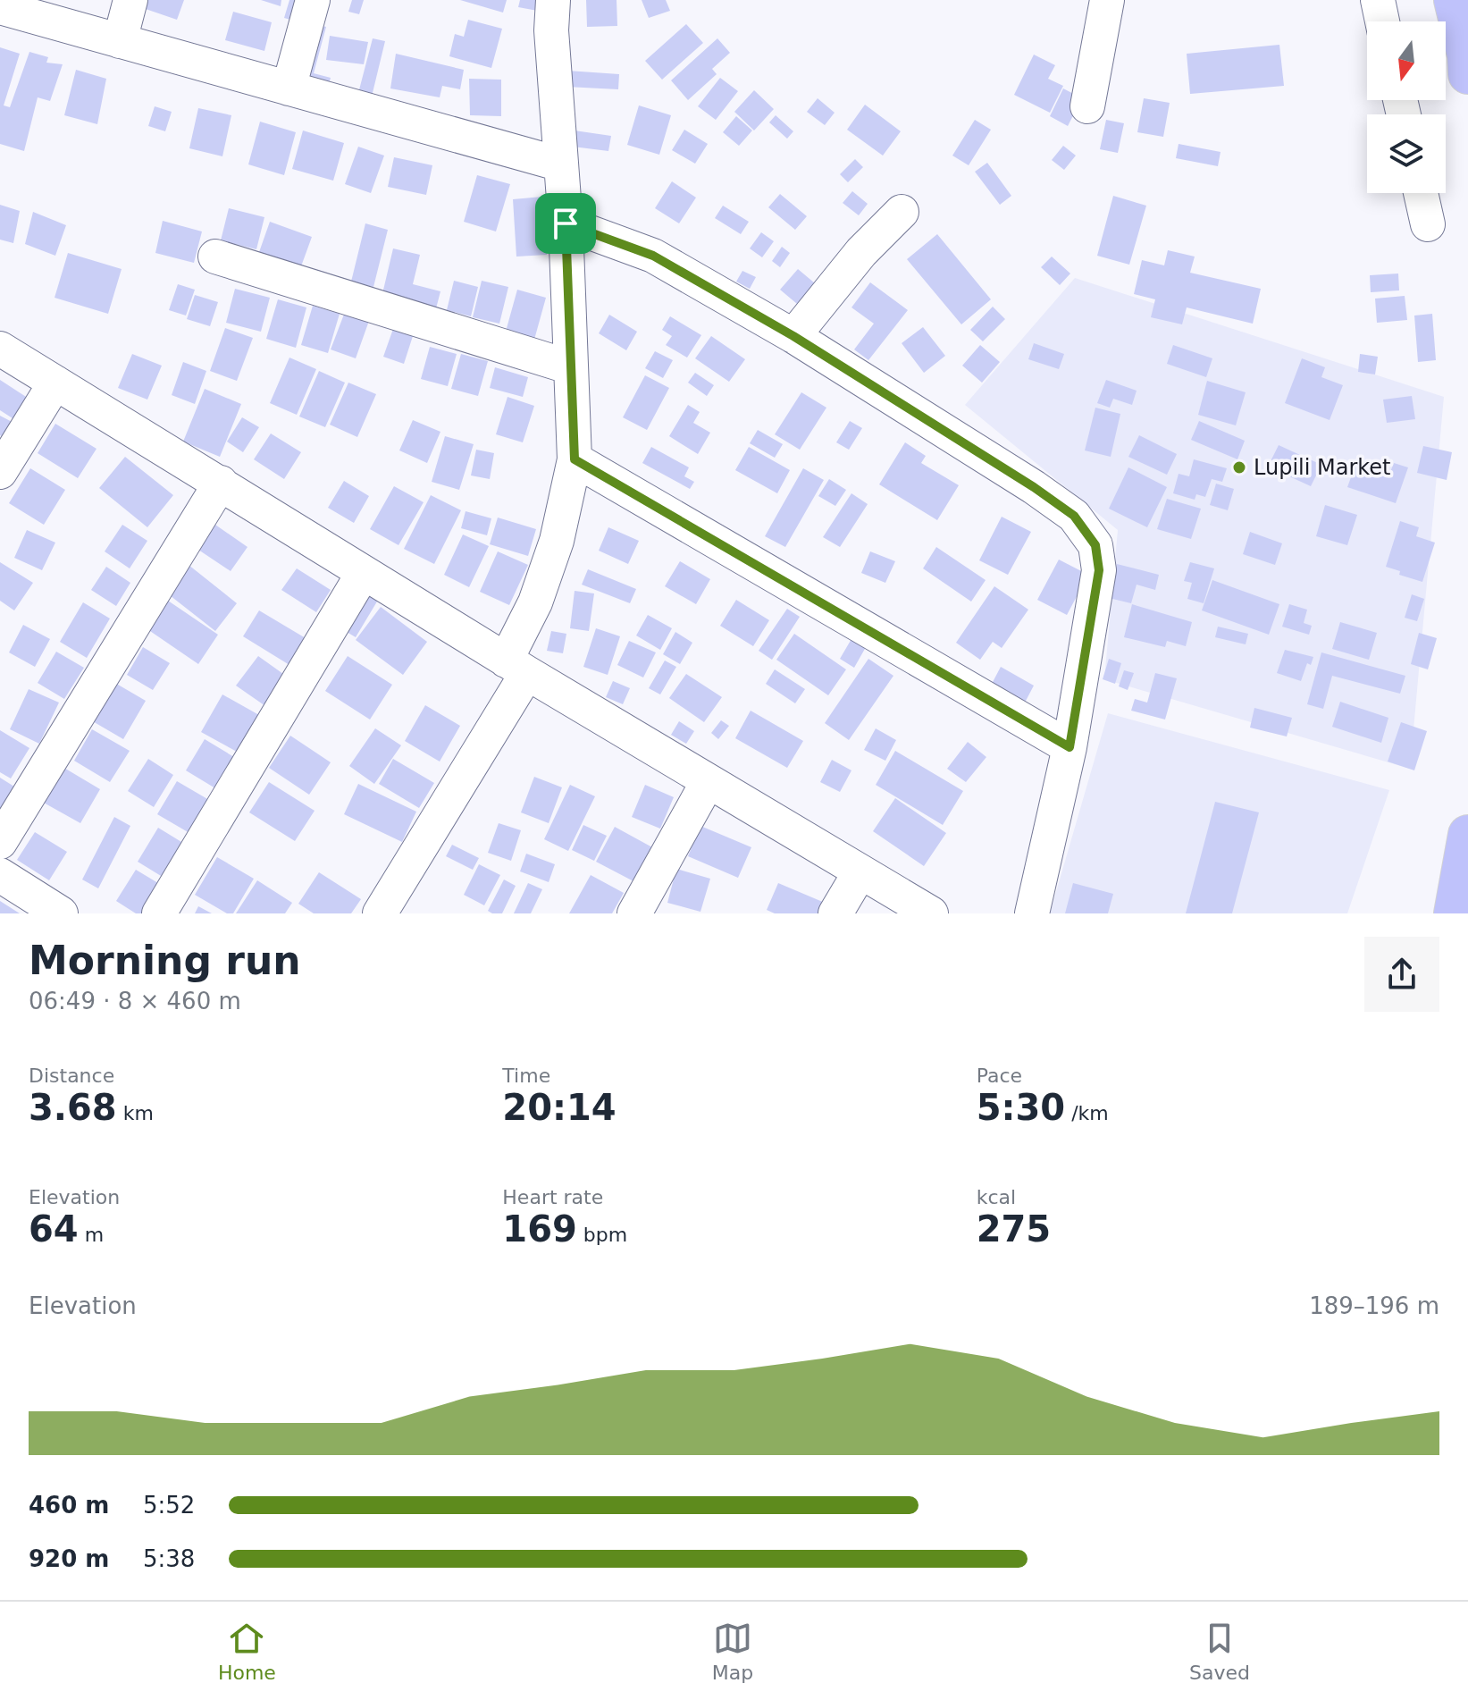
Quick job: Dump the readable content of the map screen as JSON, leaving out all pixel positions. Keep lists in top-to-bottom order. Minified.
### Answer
{"places":["Lupili Market"],"north":"bottom","page":{"heading":["Morning run","06:49 · 8 × 460 m"],"stats":[["Distance","3.68 km"],["Time","20:14"],["Pace","5:30 /km"],["Elevation","64 m"],["Heart rate","169 bpm"],["kcal","275"]],"chart":["Elevation","189–196 m"],"list":[{"name":"460 m","note":"5:52"},{"name":"920 m","note":"5:38"}],"tabs":["Home","Map","Saved"]}}
